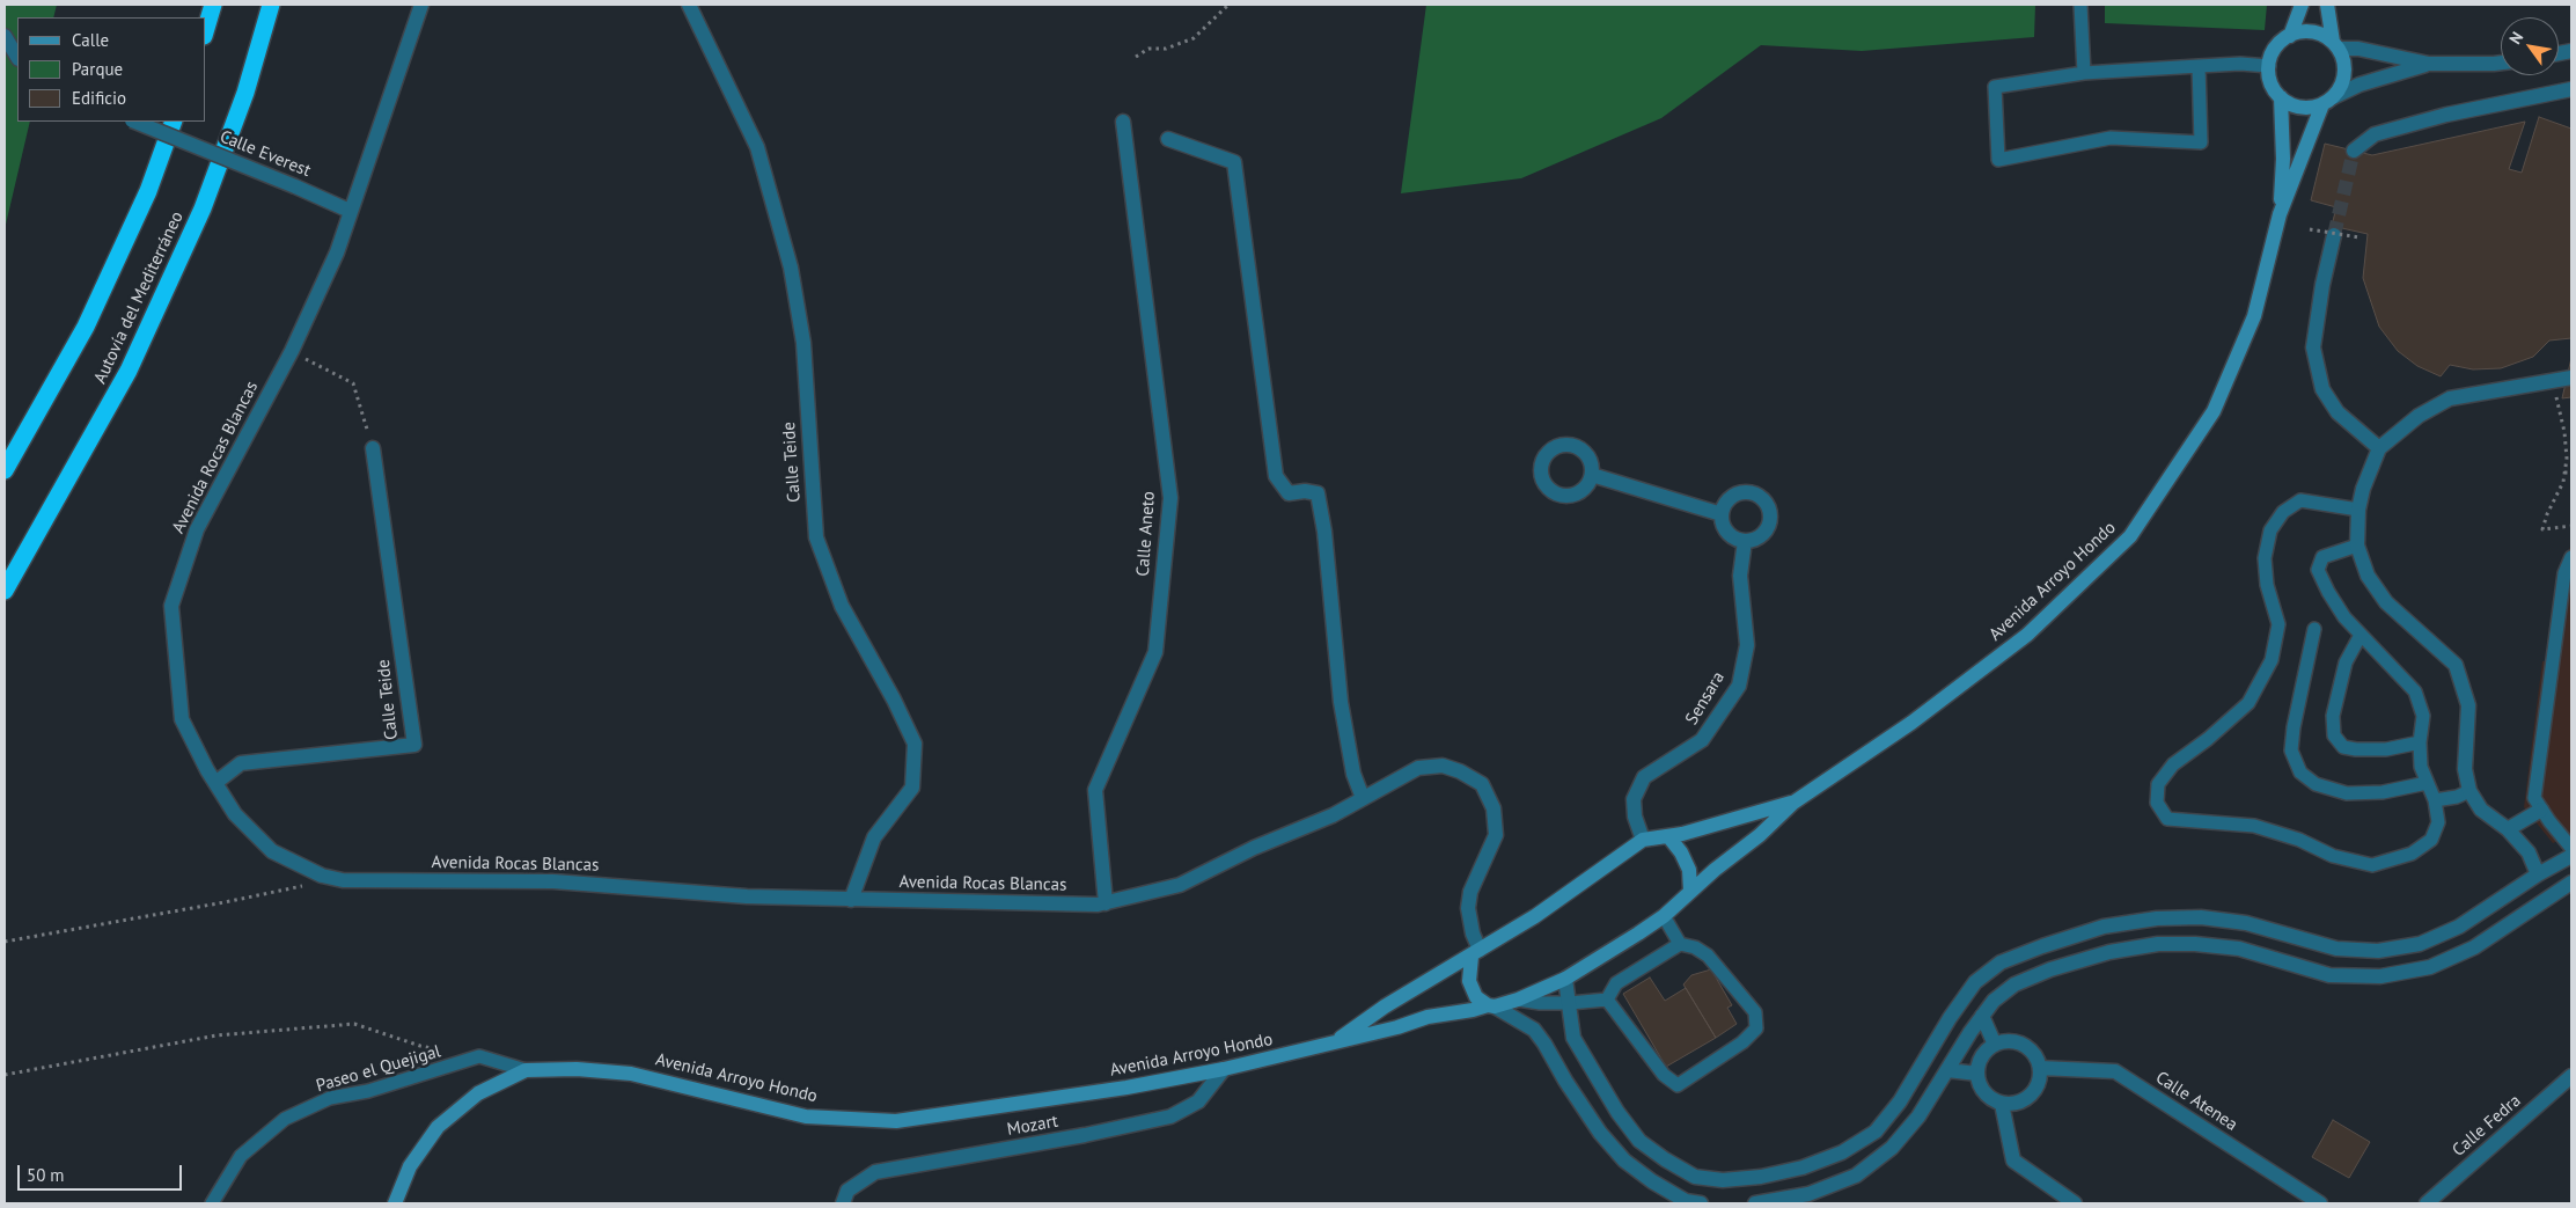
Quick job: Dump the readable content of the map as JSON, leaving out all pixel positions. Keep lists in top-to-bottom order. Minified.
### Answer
{"streets":{"highway":["Autovía del Mediterráneo"],"main road":["Avenida Arroyo Hondo"],"street":["Calle Everest","Avenida Rocas Blancas","Calle Teide","Calle Aneto","Sensara","Calle Atenea","Mozart","Calle Fedra"],"lane":["Paseo el Quejigal"]},"crossings":[["Calle Everest","Avenida Rocas Blancas"],["Avenida Rocas Blancas","Calle Teide"],["Avenida Rocas Blancas","Calle Aneto"],["Avenida Rocas Blancas","Avenida Arroyo Hondo"],["Avenida Arroyo Hondo","Sensara"],["Avenida Arroyo Hondo","Mozart"]],"legend":["Calle","Parque","Edificio"],"scale_bar":"50 m","north":"top left"}
